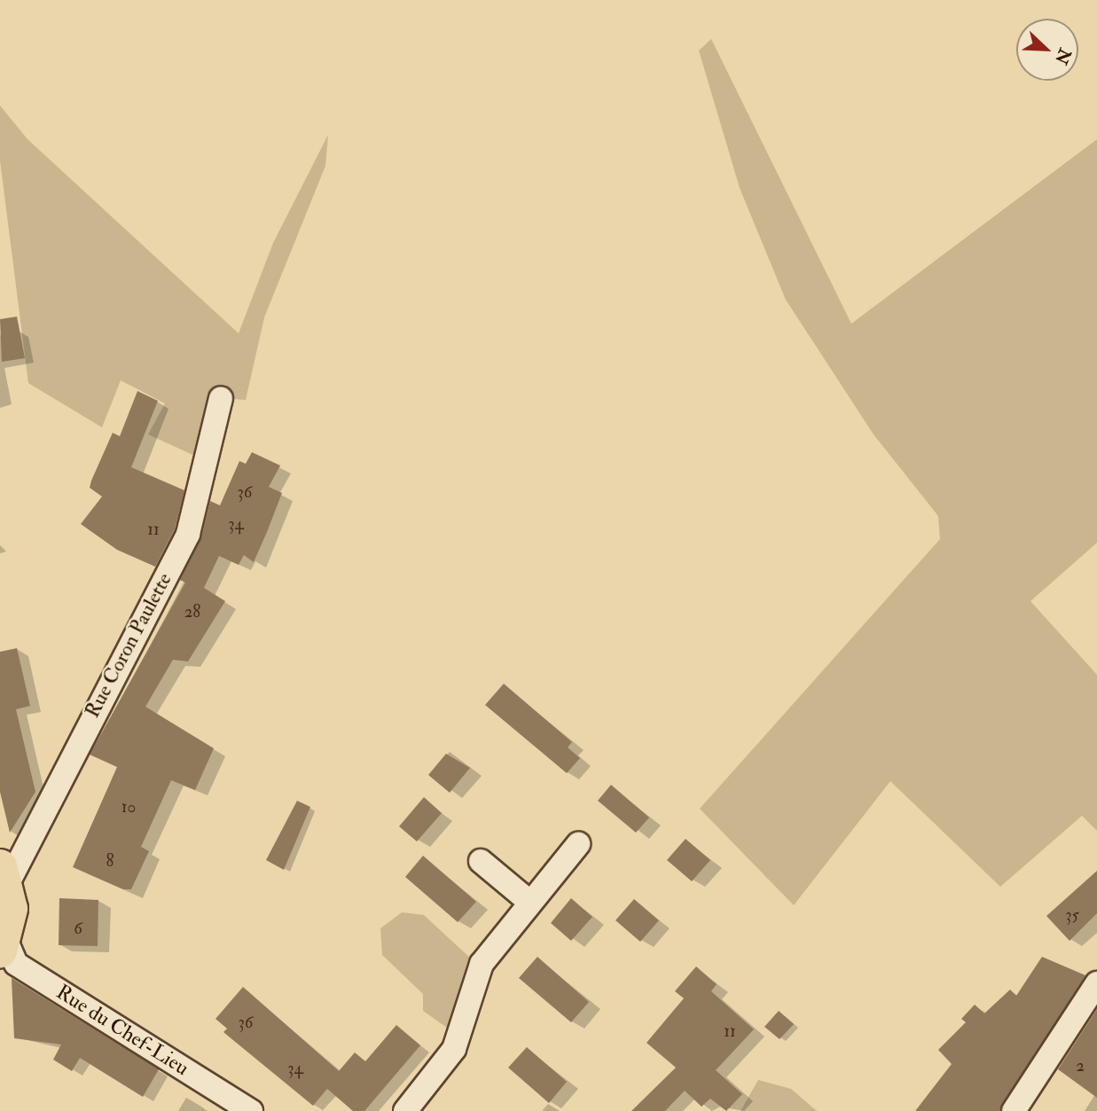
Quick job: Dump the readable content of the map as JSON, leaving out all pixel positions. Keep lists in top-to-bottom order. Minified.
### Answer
{"streets":{"street":["Rue Coron Paulette","Rue du Chef-Lieu"]},"house_numbers":["36","34","11","28","10","8","35","6","36","11","2","34"],"north":"bottom right"}
